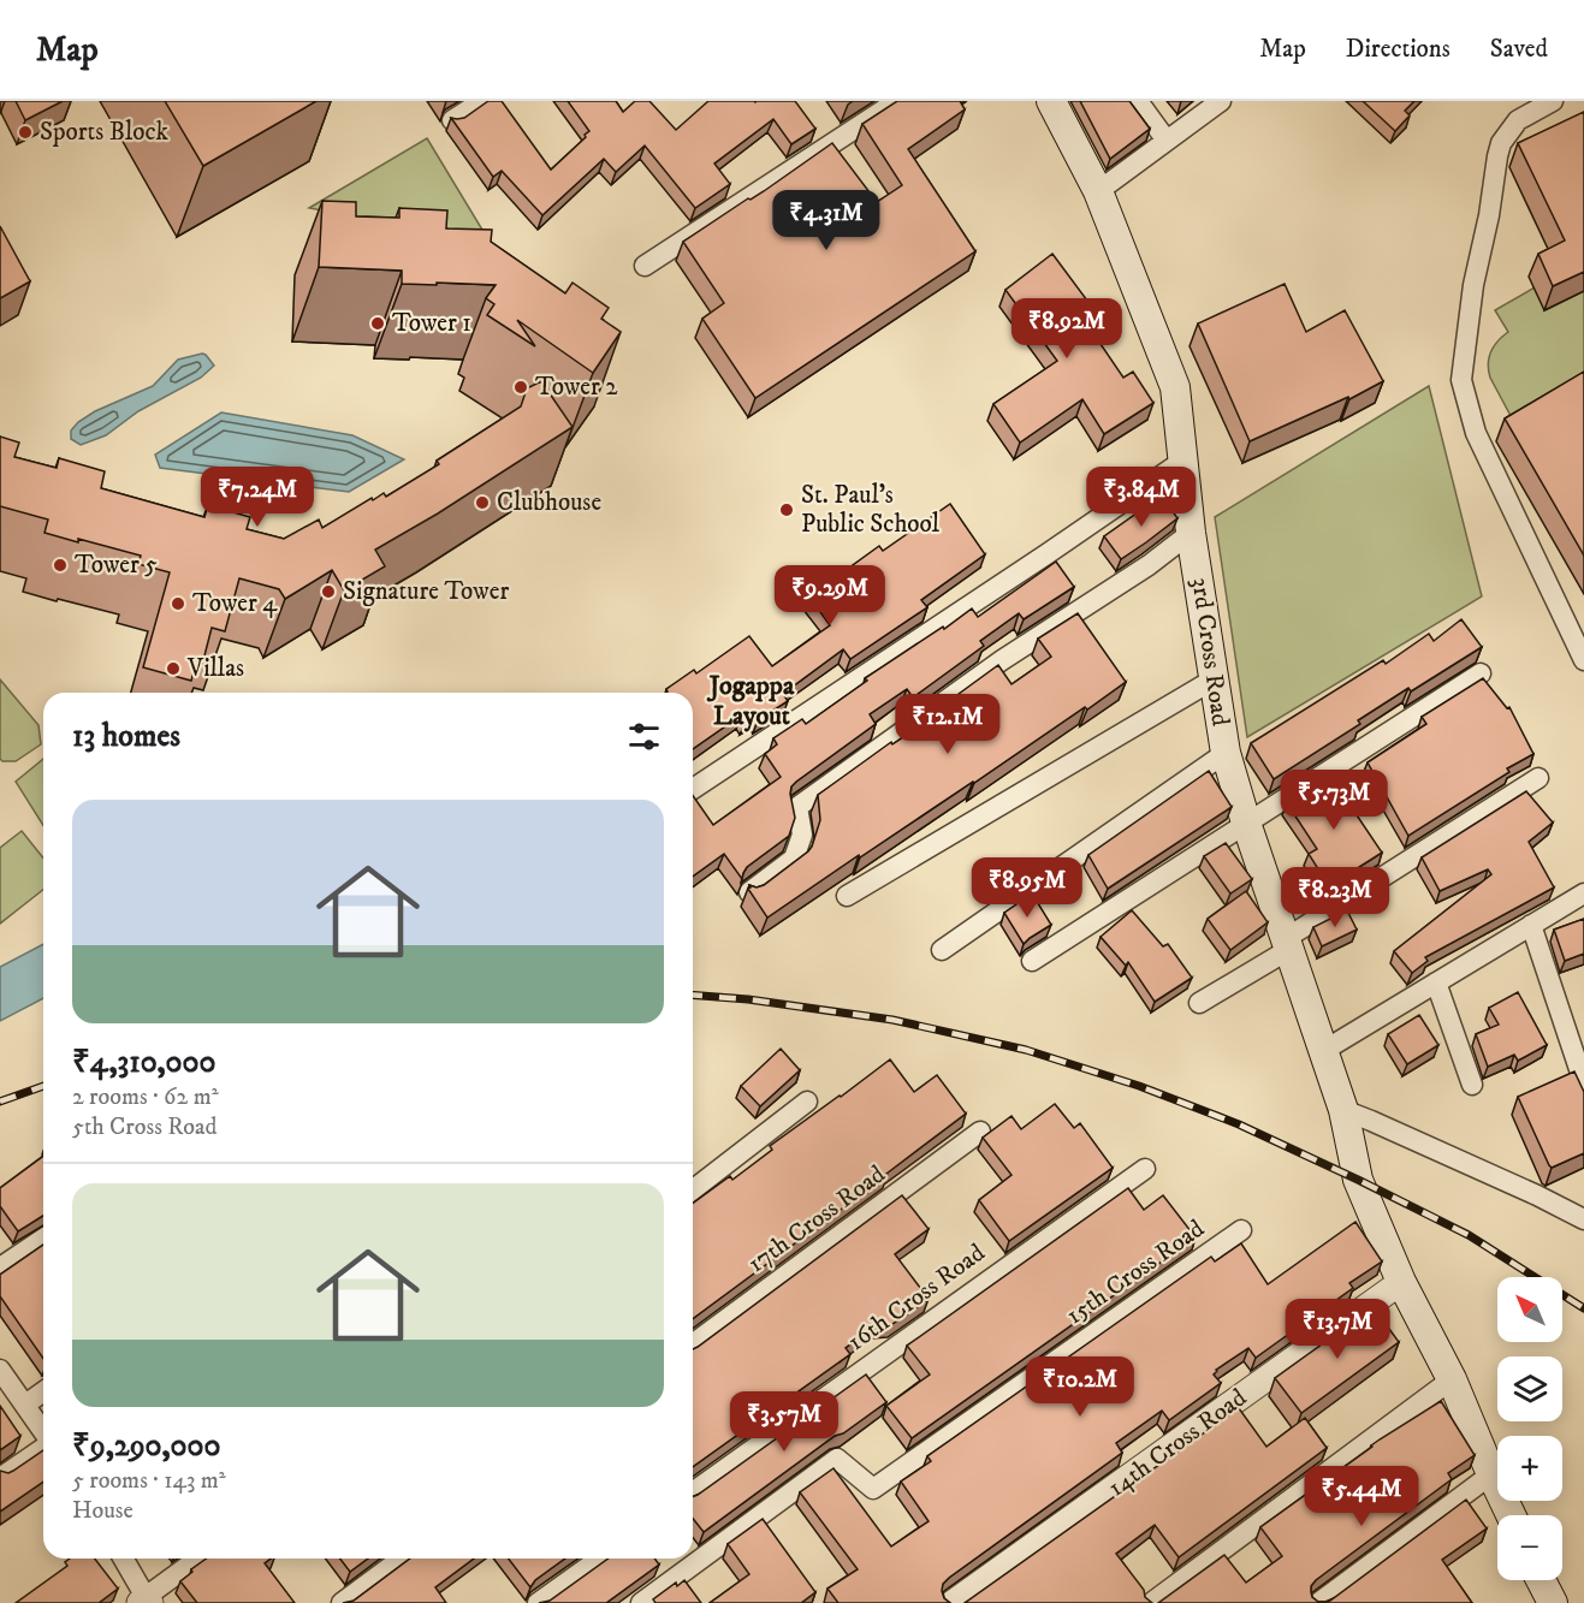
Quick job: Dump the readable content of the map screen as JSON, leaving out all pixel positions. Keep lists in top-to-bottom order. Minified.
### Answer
{"streets":{"main road":["3rd Cross Road"],"street":["17th Cross Road","15th Cross Road","16th Cross Road","14th Cross Road"]},"crossings":[["3rd Cross Road","14th Cross Road"]],"districts":["Jogappa Layout"],"places":["Sports Block","Tower 1","Tower 2","Clubhouse","St. Paul's Public School","Tower 5","Signature Tower","Tower 4","Villas"],"north":"top left","page":{"header":"Map","nav":["Map","Directions","Saved"],"price":["₹4.31M","₹8.92M","₹7.24M","₹3.84M","₹9.29M","₹12.1M","₹5.73M","₹8.95M","₹8.23M","₹13.7M","₹10.2M","₹3.57M","₹5.44M"],"heading":"13 homes","list":[{"name":"₹4,310,000","note":"2 rooms · 62 m² · 5th Cross Road"},{"name":"₹9,290,000","note":"5 rooms · 143 m² · House"}],"map_buttons":["+","−"]}}
